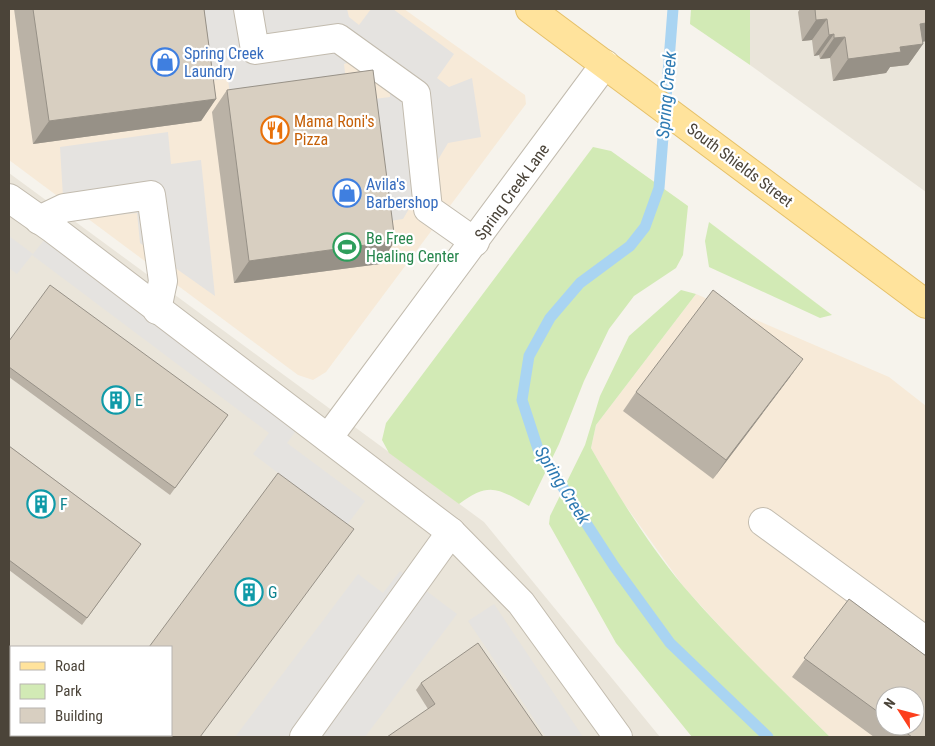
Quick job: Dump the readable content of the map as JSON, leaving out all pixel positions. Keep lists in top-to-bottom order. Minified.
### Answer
{"streets":{"main road":["South Shields Street"],"street":["Spring Creek Lane"]},"crossings":[["South Shields Street","Spring Creek Lane"]],"water":["Spring Creek"],"places":{"shop":["Spring Creek Laundry","Avila's Barbershop"],"restaurant":["Mama Roni's Pizza"],"sports":["Be Free Healing Center"],"building":["E","F","G"]},"legend":["Road","Park","Building"],"north":"top left"}
